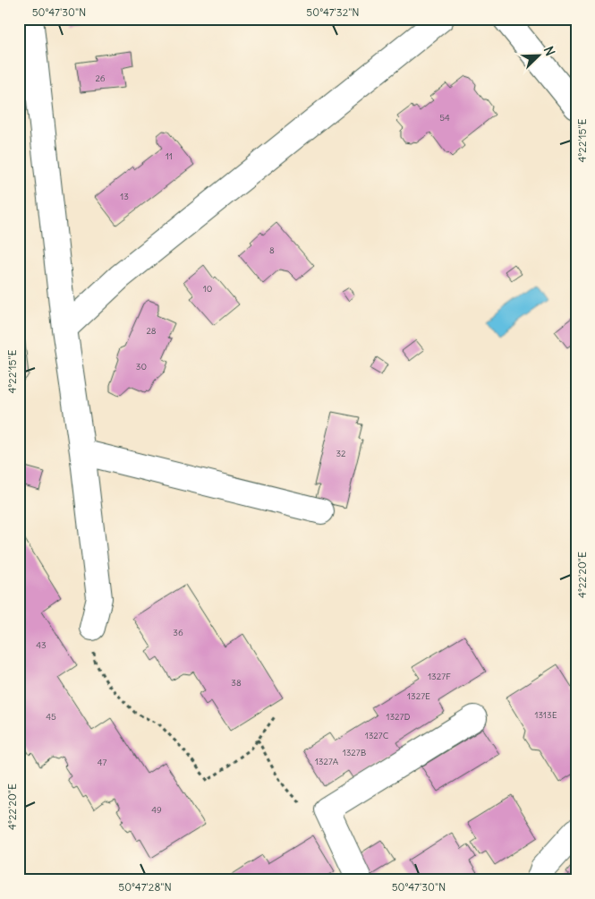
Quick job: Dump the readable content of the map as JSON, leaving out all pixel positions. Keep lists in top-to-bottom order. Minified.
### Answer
{"house_numbers":["26","54","11","13","8","10","28","30","32","36","43","1327F","38","1327E","1313E","45","1327D","1327C","1327B","1327A","47","49"],"north":"top right","coordinates":["50°47'30\"N","50°47'32\"N","4°22'15\"E","4°22'20\"E","50°47'28\"N"]}
